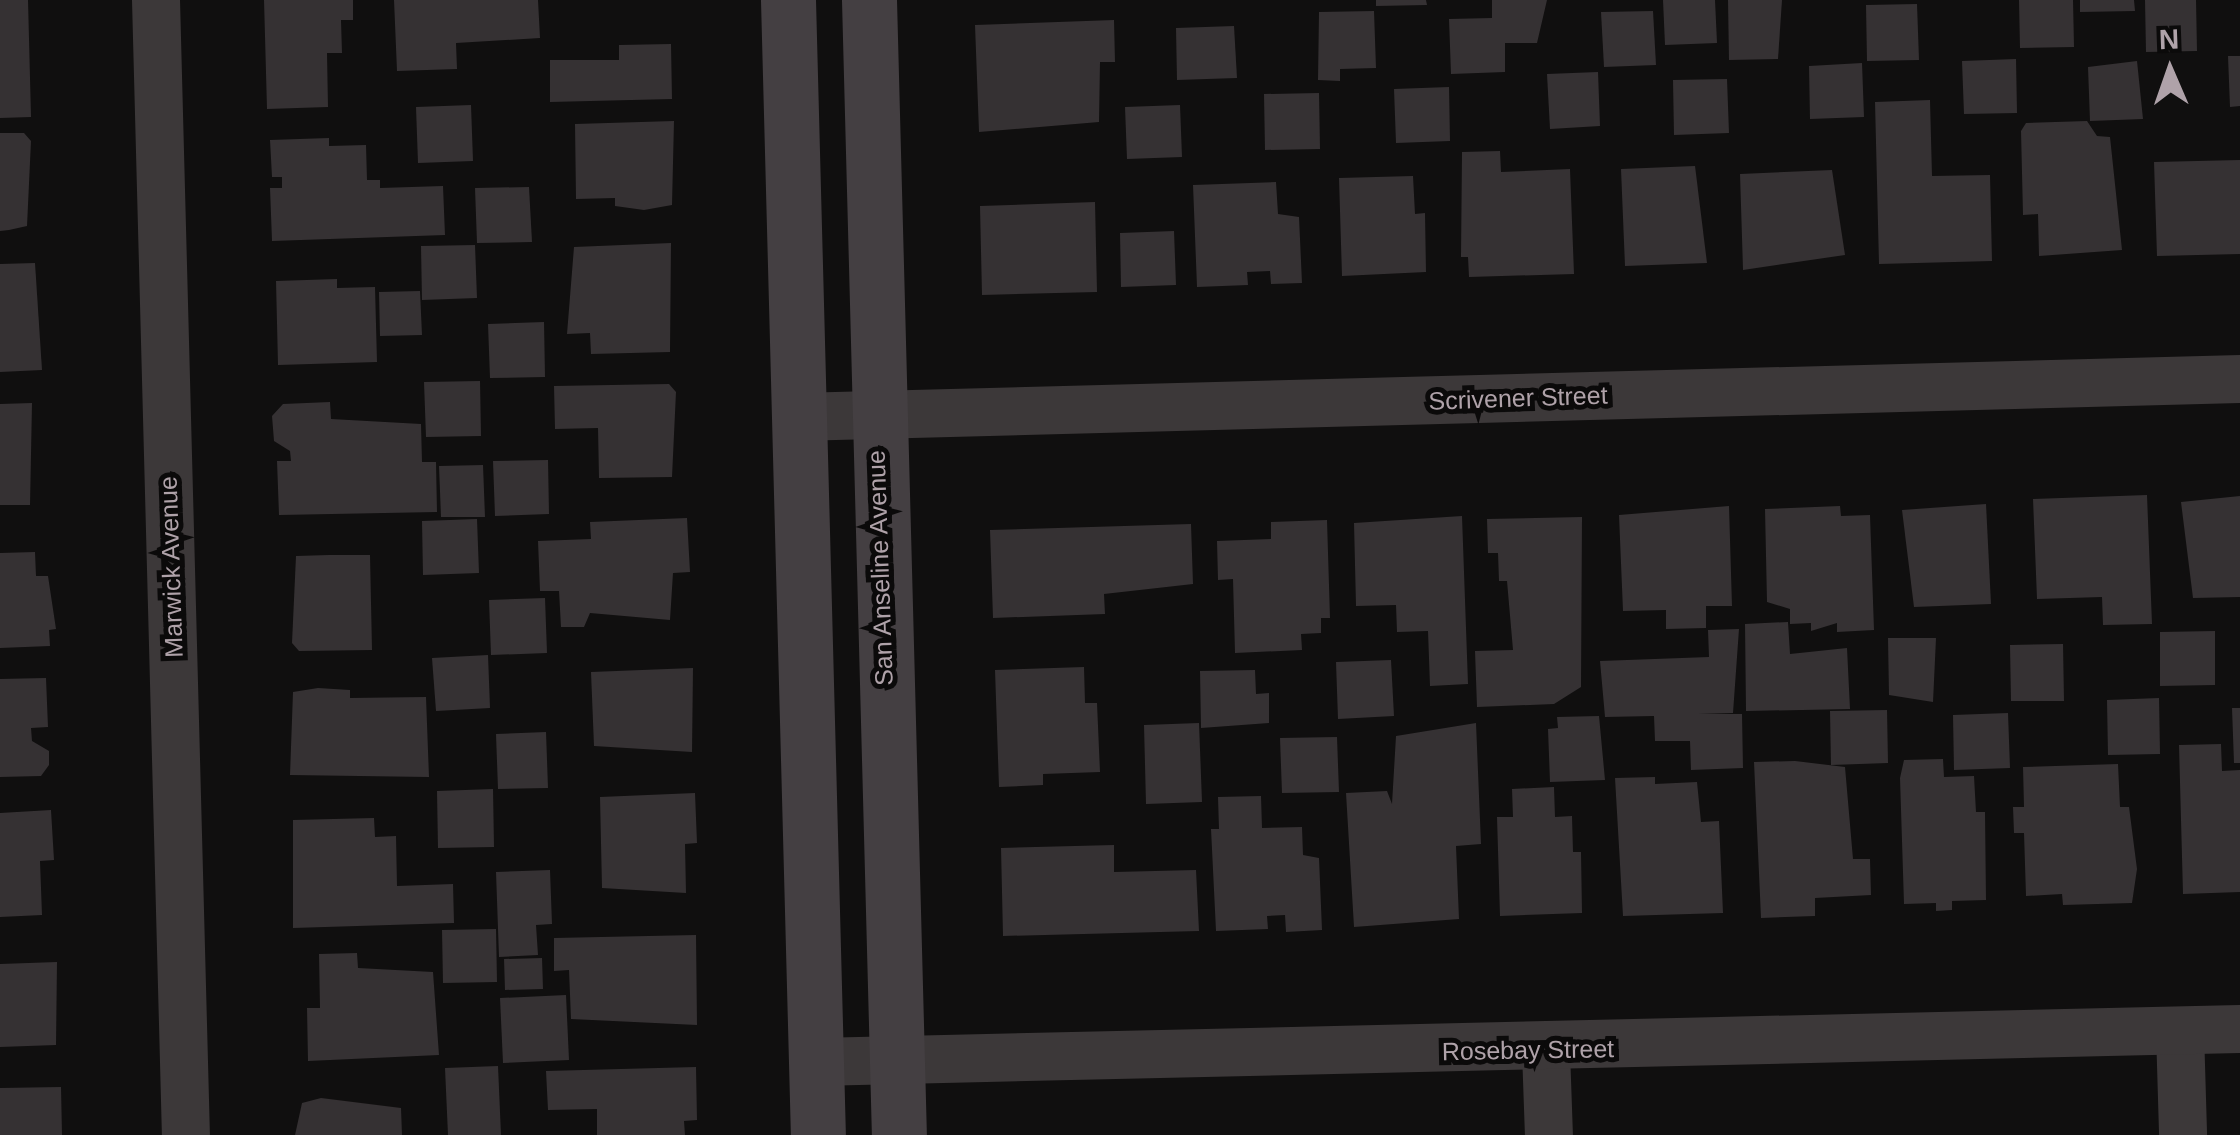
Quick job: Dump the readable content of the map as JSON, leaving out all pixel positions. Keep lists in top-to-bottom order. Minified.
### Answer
{"streets":{"street":["Scrivener Street","Marwick Avenue","San Anseline Avenue","Rosebay Street"]},"crossings":[["Scrivener Street","San Anseline Avenue"],["San Anseline Avenue","Rosebay Street"]],"north":"top"}
